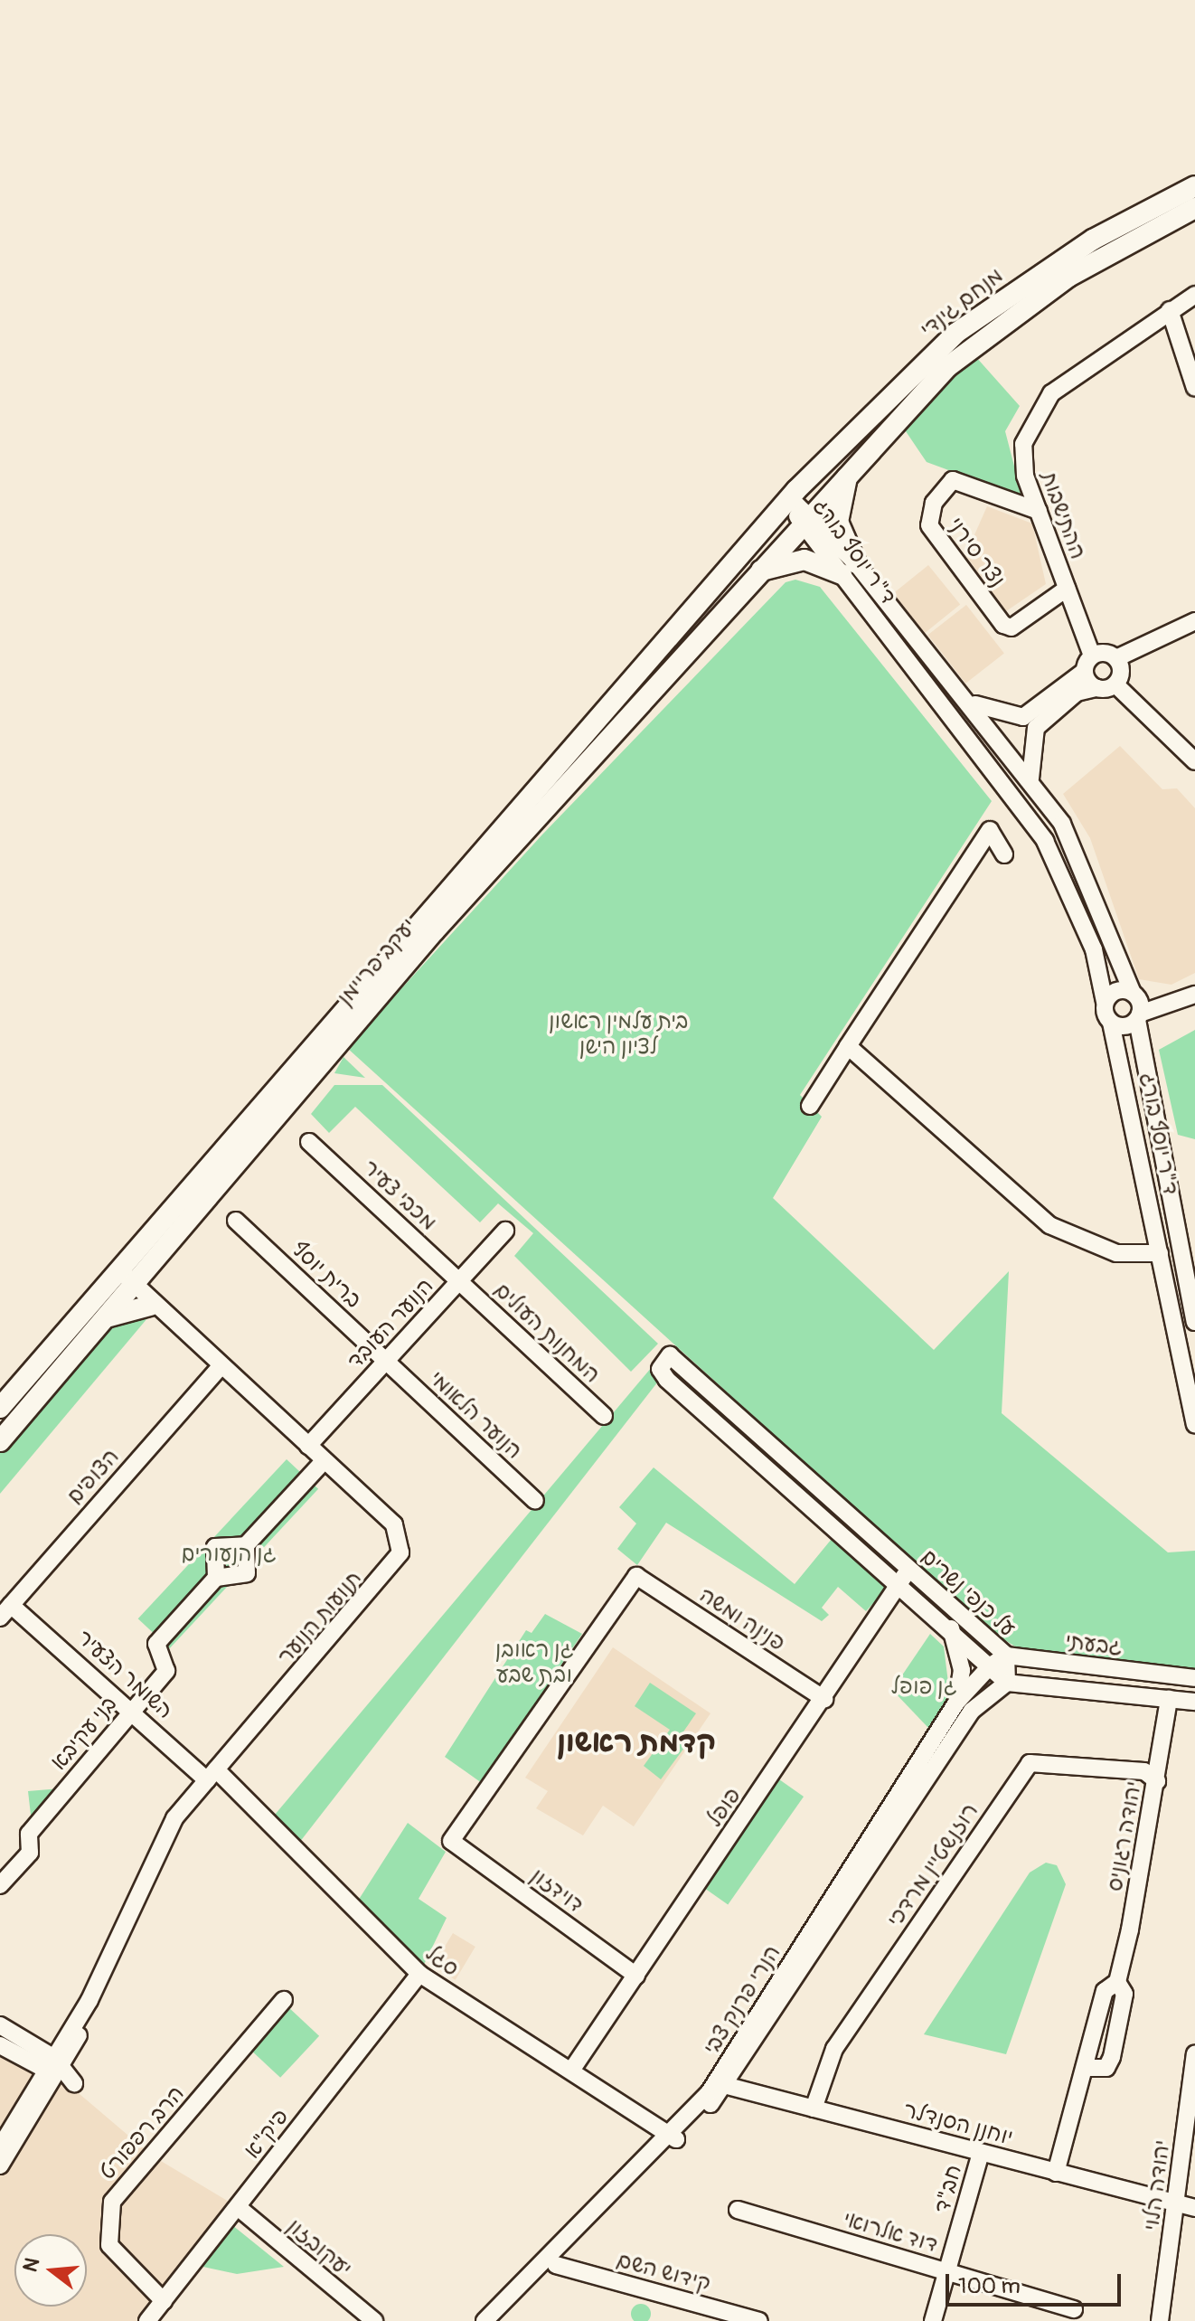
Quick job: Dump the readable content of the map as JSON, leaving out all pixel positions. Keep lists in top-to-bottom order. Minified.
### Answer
{"streets":{"main road":["מנחם גינדי","יעקב פריימן"],"street":["ההתישבות","ד\"ר יוסף בורג","נצר סירני","מכבי צעיר","ברית יוסף","הנוער העובד","המחנות העולים","הנוער הלאומי","הצופים","על כנפי נשרים","תנועות הנוער","פנינה ומשה","גבעתי","השומר הצעיר","בני עקיבא","פופל","יהודה רגוניס","רוזנשטיין מרדכי","דוידזון","סגל","הנרי פרנק צבי","יוחנן הסנדלר","הרב רפפורט","פיק\"א","יהודה הלוי","חב\"ד","דוד אלרואי","יעקובזון","קידוש השם"]},"crossings":[["מנחם גינדי","ד\"ר יוסף בורג"],["מנחם גינדי","יעקב פריימן"],["ההתישבות","נצר סירני"],["ד\"ר יוסף בורג","יעקב פריימן"],["יעקב פריימן","תנועות הנוער"],["מכבי צעיר","הנוער העובד"],["מכבי צעיר","המחנות העולים"],["ברית יוסף","הנוער העובד"],["ברית יוסף","הנוער הלאומי"],["הנוער העובד","המחנות העולים"],["הנוער העובד","הנוער הלאומי"],["הנוער העובד","תנועות הנוער"],["הצופים","תנועות הנוער"],["הצופים","השומר הצעיר"],["על כנפי נשרים","גבעתי"],["על כנפי נשרים","פופל"],["על כנפי נשרים","הנרי פרנק צבי"],["תנועות הנוער","השומר הצעיר"],["תנועות הנוער","סגל"],["פנינה ומשה","פופל"],["פנינה ומשה","דוידזון"],["השומר הצעיר","בני עקיבא"],["השומר הצעיר","סגל"],["פופל","דוידזון"],["פופל","סגל"],["יהודה רגוניס","רוזנשטיין מרדכי"],["יהודה רגוניס","יוחנן הסנדלר"],["רוזנשטיין מרדכי","יוחנן הסנדלר"],["סגל","הנרי פרנק צבי"],["סגל","פיק\"א"],["הנרי פרנק צבי","יוחנן הסנדלר"],["הנרי פרנק צבי","קידוש השם"],["יוחנן הסנדלר","יהודה הלוי"],["יוחנן הסנדלר","חב\"ד"],["הרב רפפורט","פיק\"א"],["פיק\"א","יעקובזון"],["חב\"ד","דוד אלרואי"]],"districts":["קדמת ראשון"],"parks":["בית עלמין ראשון לציון הישן","גן הנעורים","גן ראובן ובת שבע","גן פופל"],"scale_bar":"100 m","north":"left"}
